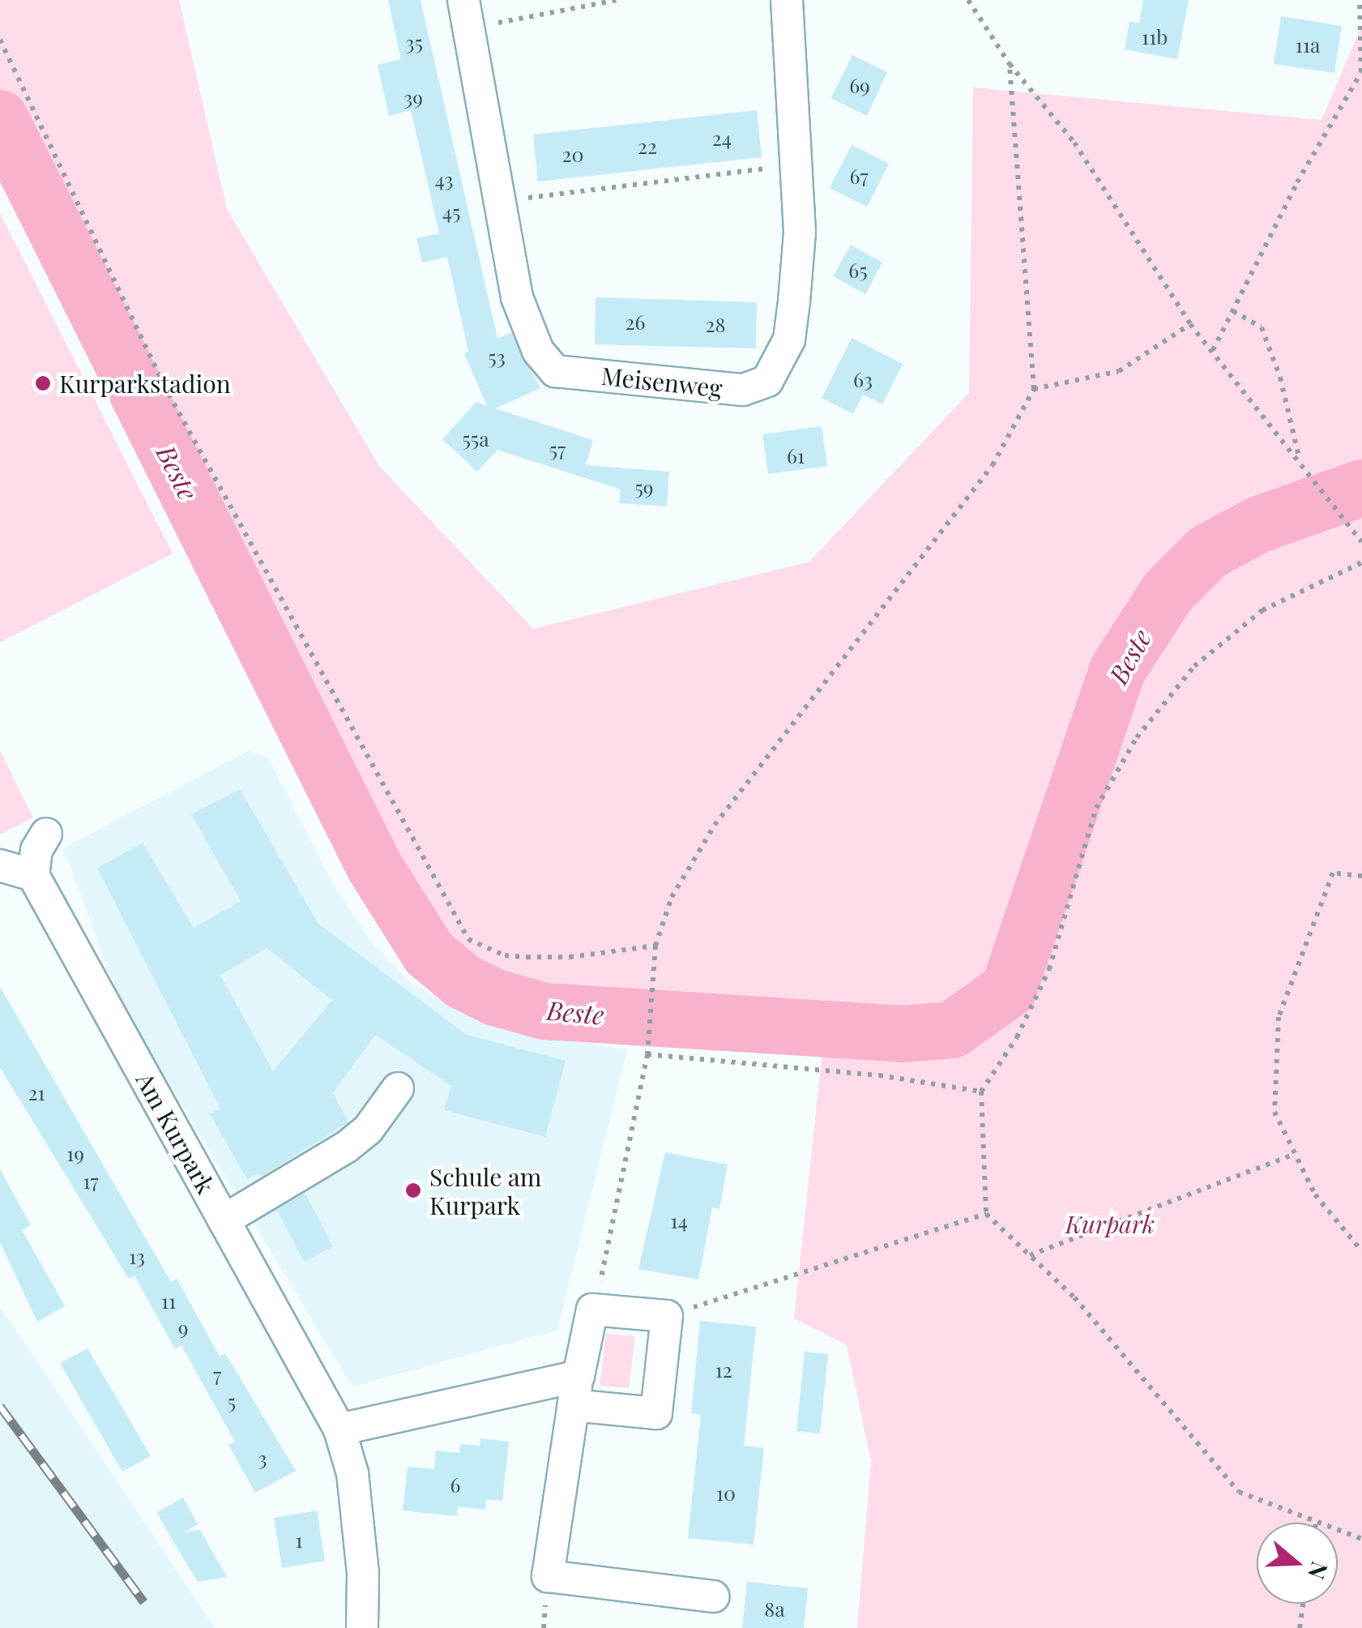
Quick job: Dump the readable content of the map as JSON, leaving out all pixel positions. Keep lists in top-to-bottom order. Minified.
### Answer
{"streets":{"street":["Meisenweg","Am Kurpark"]},"water":["Beste"],"parks":["Kurpark"],"places":["Kurparkstadion","Schule am Kurpark"],"house_numbers":["11b","35","11a","69","39","24","22","20","67","43","45","65","26","28","53","63","55a","57","61","59","21","19","17","14","13","11","9","12","7","5","3","6","10","1","8a"],"north":"right"}
